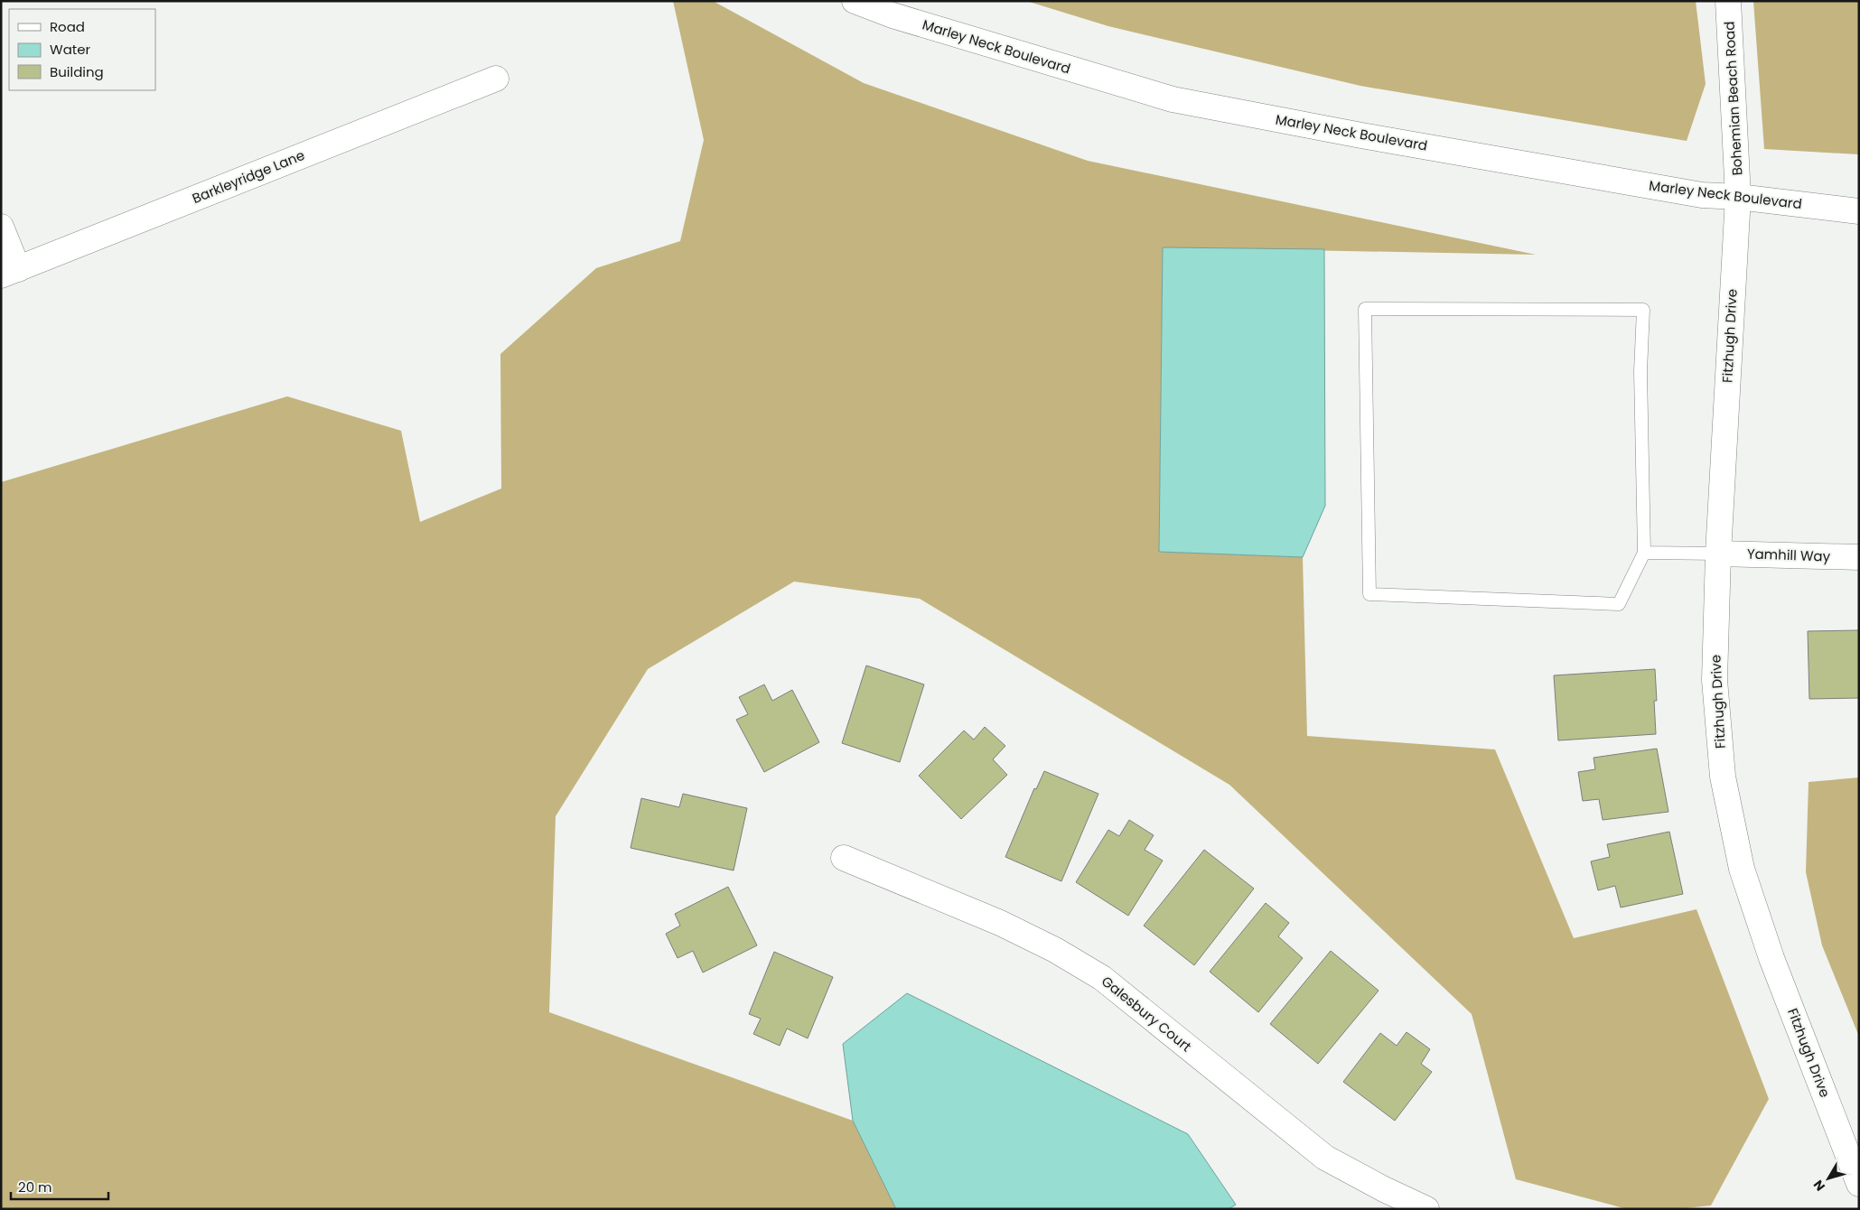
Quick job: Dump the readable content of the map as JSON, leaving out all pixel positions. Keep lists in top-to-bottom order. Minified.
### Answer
{"streets":{"street":["Marley Neck Boulevard","Bohemian Beach Road","Barkleyridge Lane","Fitzhugh Drive","Yamhill Way","Galesbury Court"]},"crossings":[["Marley Neck Boulevard","Bohemian Beach Road"],["Marley Neck Boulevard","Fitzhugh Drive"],["Bohemian Beach Road","Fitzhugh Drive"],["Fitzhugh Drive","Yamhill Way"]],"legend":["Road","Water","Building"],"scale_bar":"20 m","north":"bottom left"}
